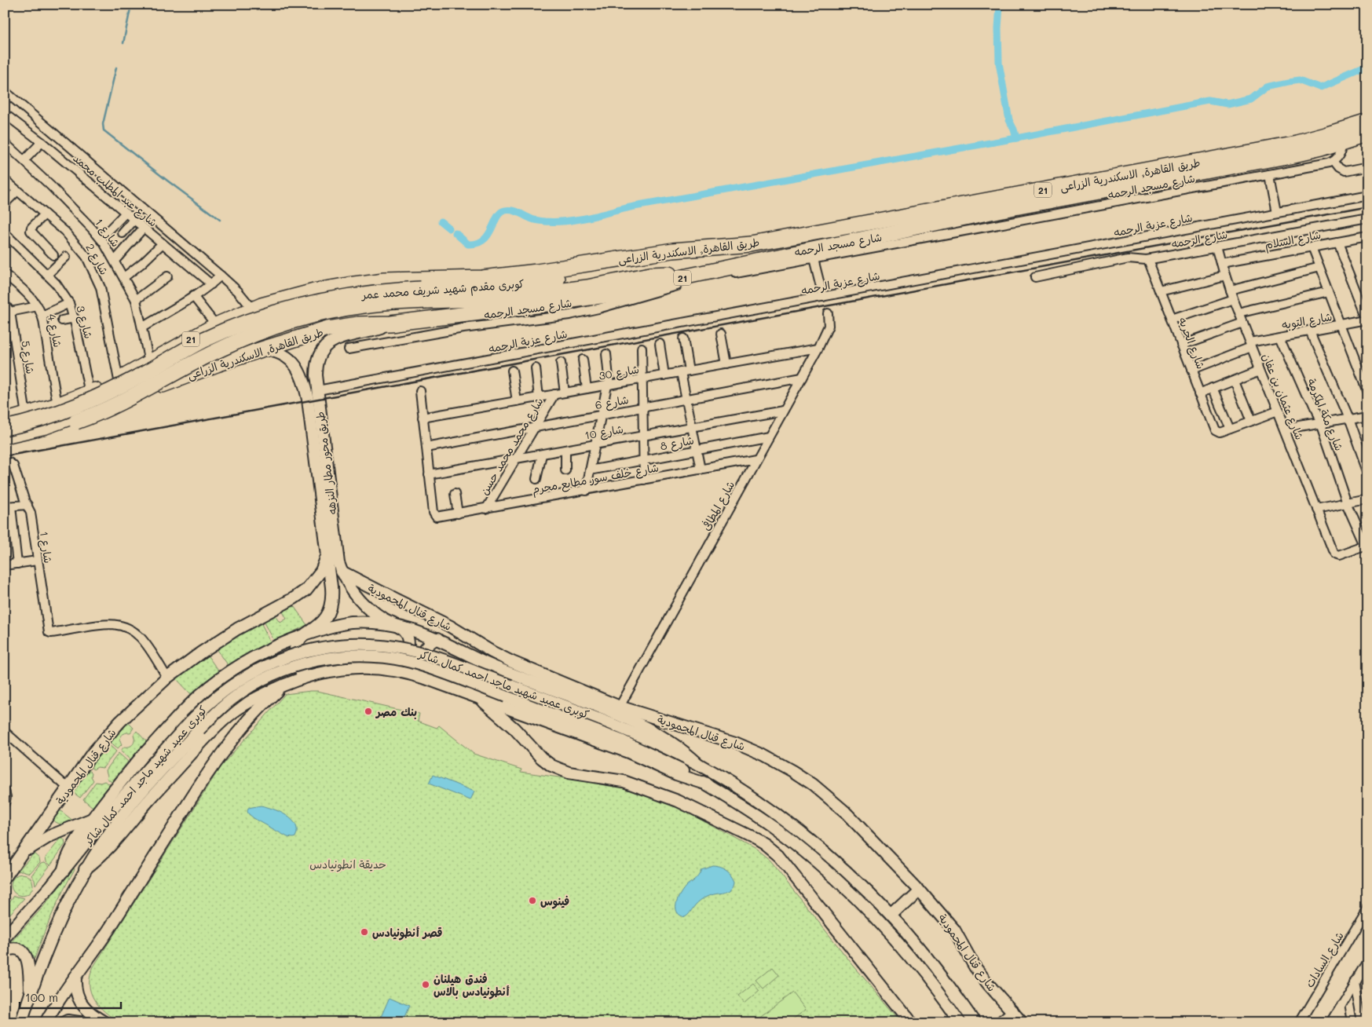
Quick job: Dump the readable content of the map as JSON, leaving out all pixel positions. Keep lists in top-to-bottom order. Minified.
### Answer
{"streets":{"highway":["طريق القاهرة, الاسكندرية الزراعى","21","كوبرى مقدم شهيد شريف محمد عمر"],"main road":["طريق محور مطار النزهه","شارع قنال المحمودية","كوبرى عميد شهيد ماجد احمد كمال شاكر"],"street":["شارع مسجد الرحمه","شارع عبد المطلب محمد","شارع عزبة الرحمه","شارع 1","شارع الرحمه","شارع السلام","شارع 2","شارع التوبه","شارع 3","شارع 4","شارع الحريه","شارع 5","شارع 30","شارع عثمان بن عفان","شارع 6","شارع مكة المكرمة","شارع 10","شارع 8","شارع محمد محمد حسن","شارع خلف سور مطابع محرم","شارع المطافى","شارع السادات"]},"crossings":[["طريق القاهرة, الاسكندرية الزراعى","شارع 1"],["طريق القاهرة, الاسكندرية الزراعى","شارع 2"],["طريق القاهرة, الاسكندرية الزراعى","كوبرى مقدم شهيد شريف محمد عمر"],["طريق القاهرة, الاسكندرية الزراعى","شارع 3"],["طريق القاهرة, الاسكندرية الزراعى","شارع 4"],["طريق القاهرة, الاسكندرية الزراعى","شارع 5"],["طريق القاهرة, الاسكندرية الزراعى","طريق محور مطار النزهه"],["شارع عزبة الرحمه","طريق محور مطار النزهه"],["شارع 1","شارع قنال المحمودية"],["شارع الرحمه","شارع الحريه"],["شارع الرحمه","شارع عثمان بن عفان"],["شارع السلام","شارع عثمان بن عفان"],["شارع التوبه","شارع الحريه"],["شارع التوبه","شارع عثمان بن عفان"],["شارع التوبه","شارع مكة المكرمة"],["شارع 30","شارع محمد محمد حسن"],["شارع 30","شارع المطافى"],["شارع عثمان بن عفان","شارع مكة المكرمة"],["شارع 6","شارع محمد محمد حسن"],["شارع 6","شارع المطافى"],["شارع 10","شارع محمد محمد حسن"],["شارع 10","شارع خلف سور مطابع محرم"],["شارع 10","شارع المطافى"],["شارع 8","شارع المطافى"],["شارع محمد محمد حسن","شارع خلف سور مطابع محرم"],["طريق محور مطار النزهه","شارع قنال المحمودية"],["شارع خلف سور مطابع محرم","شارع المطافى"],["شارع المطافى","شارع قنال المحمودية"]],"parks":["حديقة انطونيادس"],"places":["بنك مصر","فينوس","قصر أنطونيادس","فندق هيلنان أنطونيادس بالاس"],"scale_bar":"100 m"}
